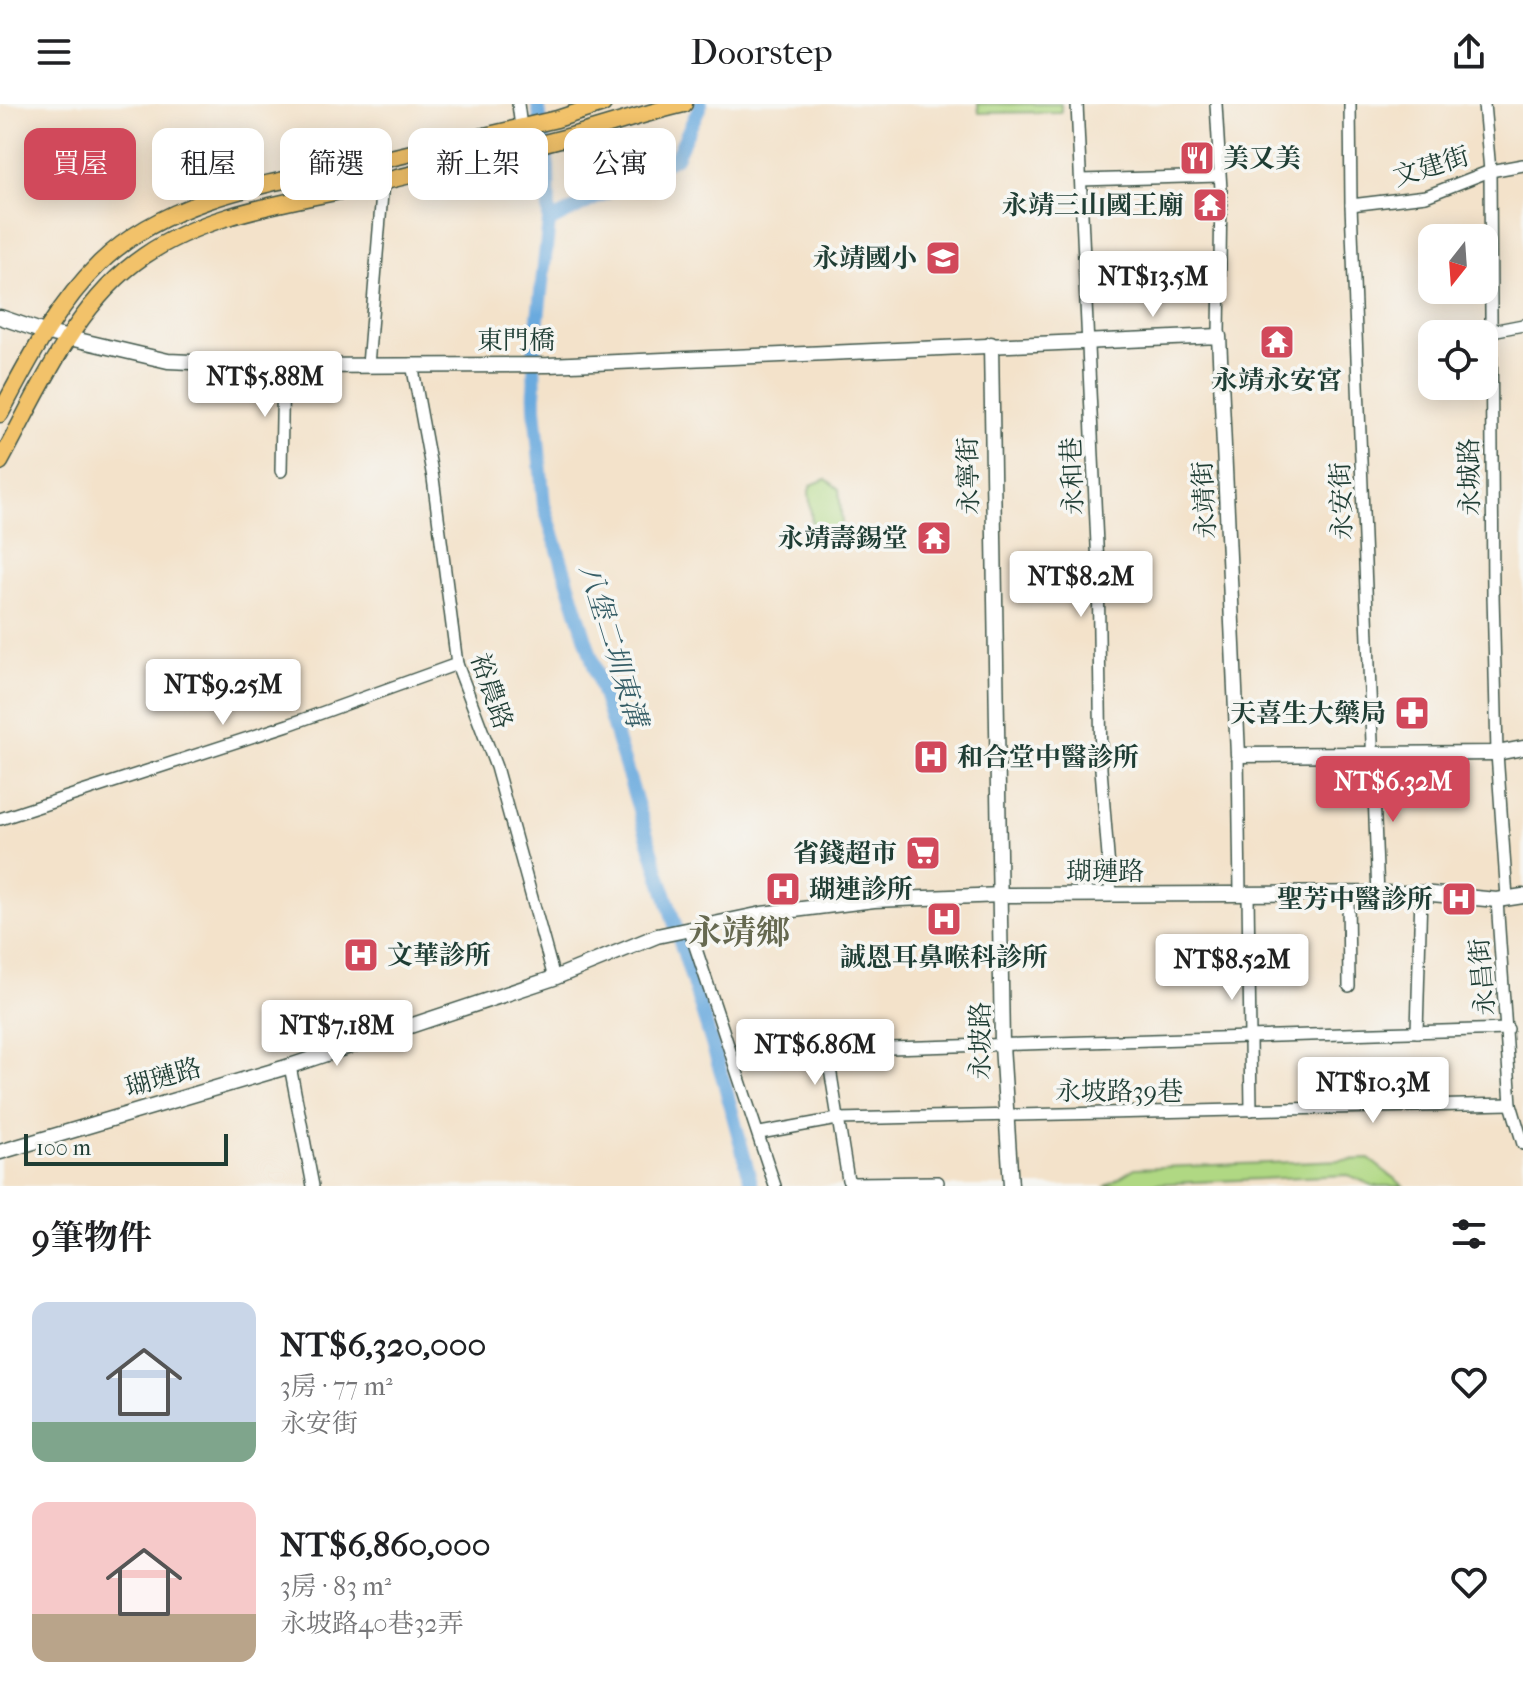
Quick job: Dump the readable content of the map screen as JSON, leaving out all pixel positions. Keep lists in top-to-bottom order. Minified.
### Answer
{"streets":{"street":["文建街","東門橋","永寧街","永和巷","永城路","永靖街","永安街","裕農路","瑚璉路","永昌街","永坡路","永坡路39巷"]},"crossings":[["文建街","永城路"],["文建街","永安街"],["東門橋","永寧街"],["東門橋","永和巷"],["東門橋","永靖街"],["東門橋","裕農路"],["永寧街","瑚璉路"],["永寧街","永坡路"],["永和巷","瑚璉路"],["永城路","瑚璉路"],["永城路","永昌街"],["永靖街","瑚璉路"],["永靖街","永坡路39巷"],["永安街","瑚璉路"],["裕農路","瑚璉路"],["瑚璉路","永昌街"],["瑚璉路","永坡路"],["永昌街","永坡路39巷"],["永坡路","永坡路39巷"]],"districts":["永靖鄉"],"water":["八堡二圳東溝"],"places":{"restaurant":["美又美"],"temple":["永靖三山國王廟","永靖永安宮","永靖壽錫堂"],"school or university":["永靖國小"],"pharmacy":["天喜生大藥局"],"hospital":["和合堂中醫診所","瑚連診所","聖芳中醫診所","誠恩耳鼻喉科診所","文華診所"],"supermarket":["省錢超市"]},"scale_bar":"100 m","north":"bottom","page":{"header":"Doorstep","chip":["買屋","租屋","篩選","新上架","公寓"],"price":["NT$13.5M","NT$5.88M","NT$8.2M","NT$9.25M","NT$6.32M","NT$8.52M","NT$7.18M","NT$6.86M","NT$10.3M"],"scale":"100 m","heading":"9筆物件","list":[{"name":"NT$6,320,000","note":"3房 · 77 m² · 永安街"},{"name":"NT$6,860,000","note":"3房 · 83 m² · 永坡路40巷32弄"}]}}
